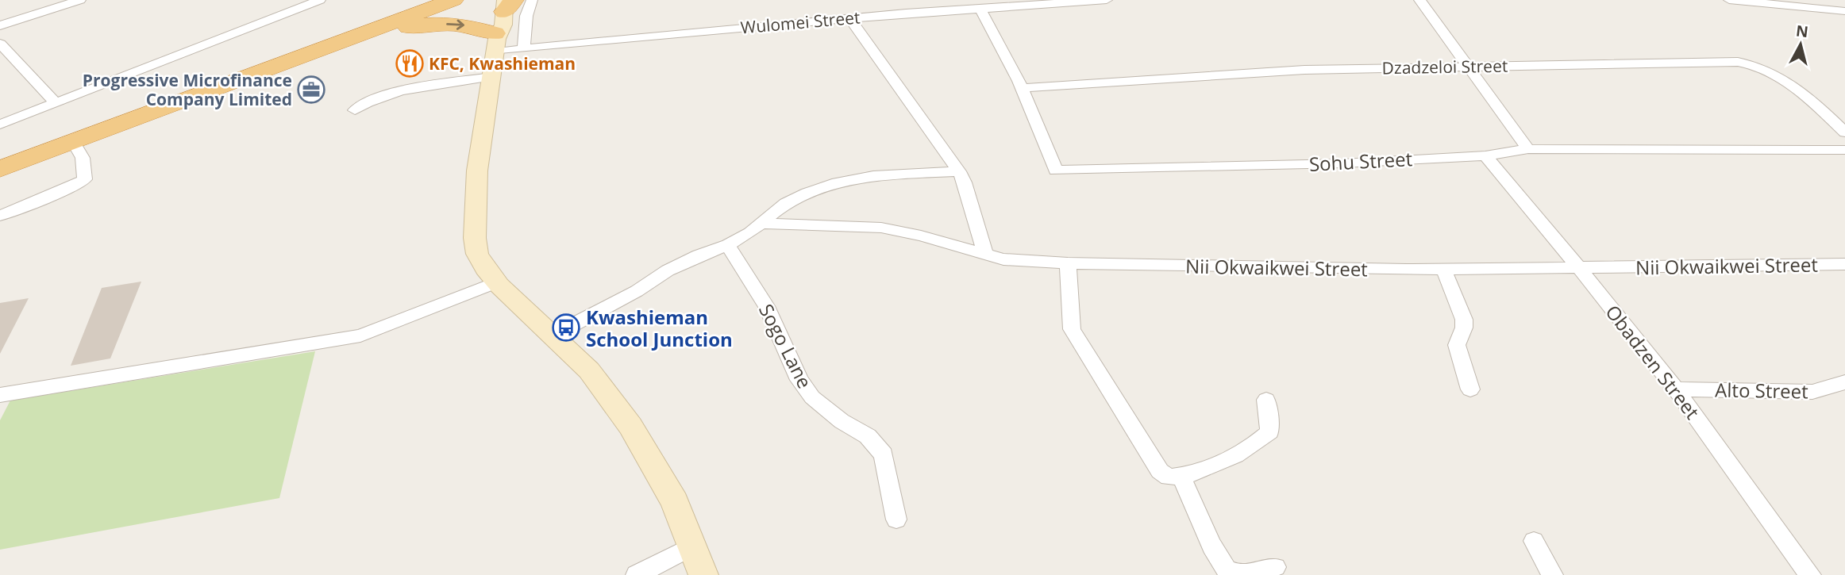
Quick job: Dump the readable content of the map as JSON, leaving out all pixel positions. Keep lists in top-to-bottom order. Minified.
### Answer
{"streets":{"street":["Wulomei Street","Dzadzeloi Street","Sohu Street","Nii Okwaikwei Street","Sogo Lane","Obadzen Street","Alto Street"]},"crossings":[["Wulomei Street","Sohu Street"],["Dzadzeloi Street","Sohu Street"],["Sohu Street","Obadzen Street"],["Nii Okwaikwei Street","Obadzen Street"],["Obadzen Street","Alto Street"]],"places":{"restaurant":["KFC, Kwashieman"],"office":["Progressive Microfinance Company Limited"],"bus stop":["Kwashieman School Junction"]},"north":"top"}
